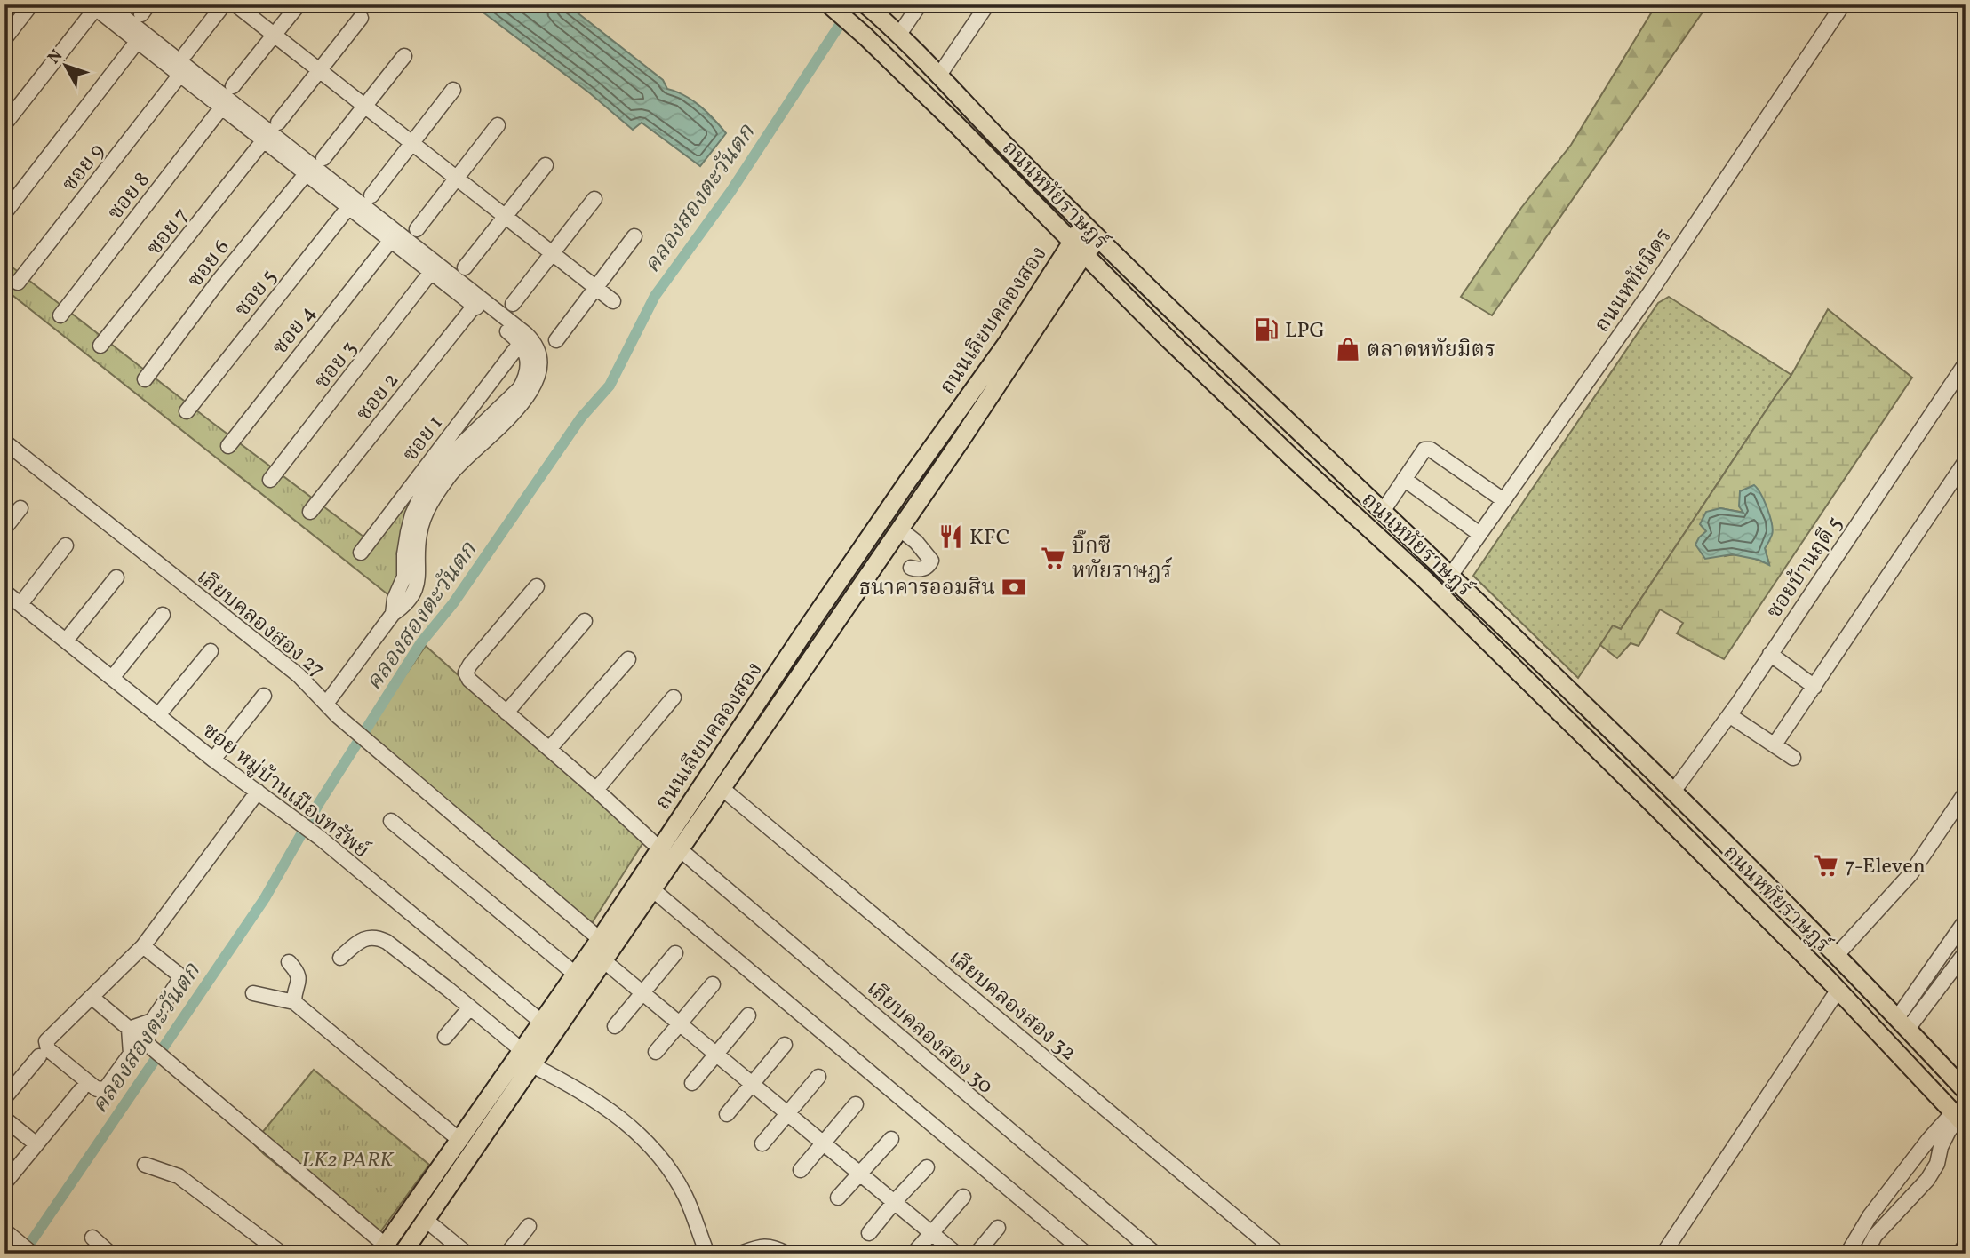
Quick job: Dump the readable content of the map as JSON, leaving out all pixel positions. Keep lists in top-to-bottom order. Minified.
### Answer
{"streets":{"main road":["ถนนหทัยราษฎร์","ถนนเลียบคลองสอง"],"street":["ซอย 9","ซอย 8","ซอย 7","ซอย 6","ถนนหทัยมิตร","ซอย 5","ซอย 4","ซอย 3","ซอย 2","ซอย 1","ซอยบ้านฤดี 5","เลียบคลองสอง 27","ซอย หมู่บ้านเมืองทรัพย์","เลียบคลองสอง 32","เลียบคลองสอง 30"]},"crossings":[["ถนนหทัยราษฎร์","ถนนหทัยมิตร"],["ถนนหทัยราษฎร์","ถนนเลียบคลองสอง"],["ถนนหทัยราษฎร์","ซอยบ้านฤดี 5"],["ถนนเลียบคลองสอง","เลียบคลองสอง 27"],["ถนนเลียบคลองสอง","ซอย หมู่บ้านเมืองทรัพย์"],["ถนนเลียบคลองสอง","เลียบคลองสอง 32"],["ถนนเลียบคลองสอง","เลียบคลองสอง 30"]],"water":["คลองสองตะวันตก"],"parks":["LK2 PARK"],"places":{"fuel station":["LPG"],"shop":["ตลาดหทัยมิตร"],"restaurant":["KFC"],"supermarket":["บิ๊กซี หทัยราษฎร์","7-Eleven"],"bank":["ธนาคารออมสิน"]},"north":"top left"}
